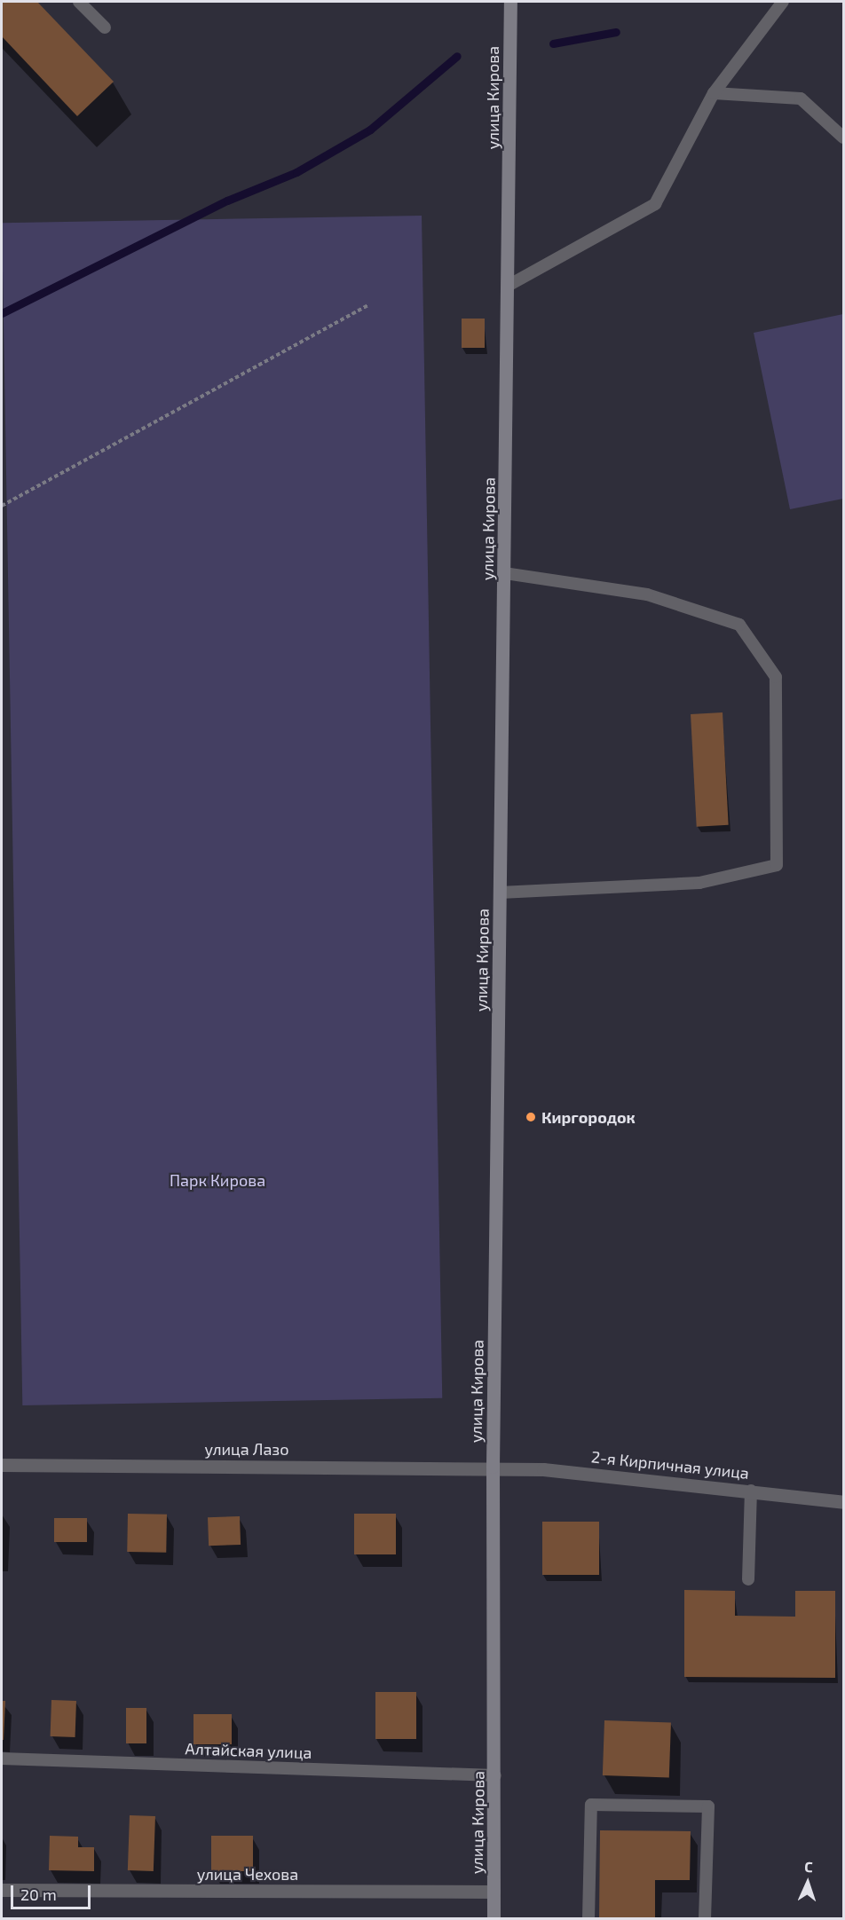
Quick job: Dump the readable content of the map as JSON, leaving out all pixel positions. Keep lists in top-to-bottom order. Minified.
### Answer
{"streets":{"main road":["улица Кирова"],"street":["улица Лазо","2-я Кирпичная улица","улица Чехова"],"lane":["Алтайская улица"]},"crossings":[["улица Кирова","улица Лазо"],["улица Кирова","2-я Кирпичная улица"],["улица Кирова","Алтайская улица"],["улица Кирова","улица Чехова"],["улица Лазо","2-я Кирпичная улица"]],"parks":["Парк Кирова"],"places":["Киргородок"],"scale_bar":"20 m","north":"top"}
